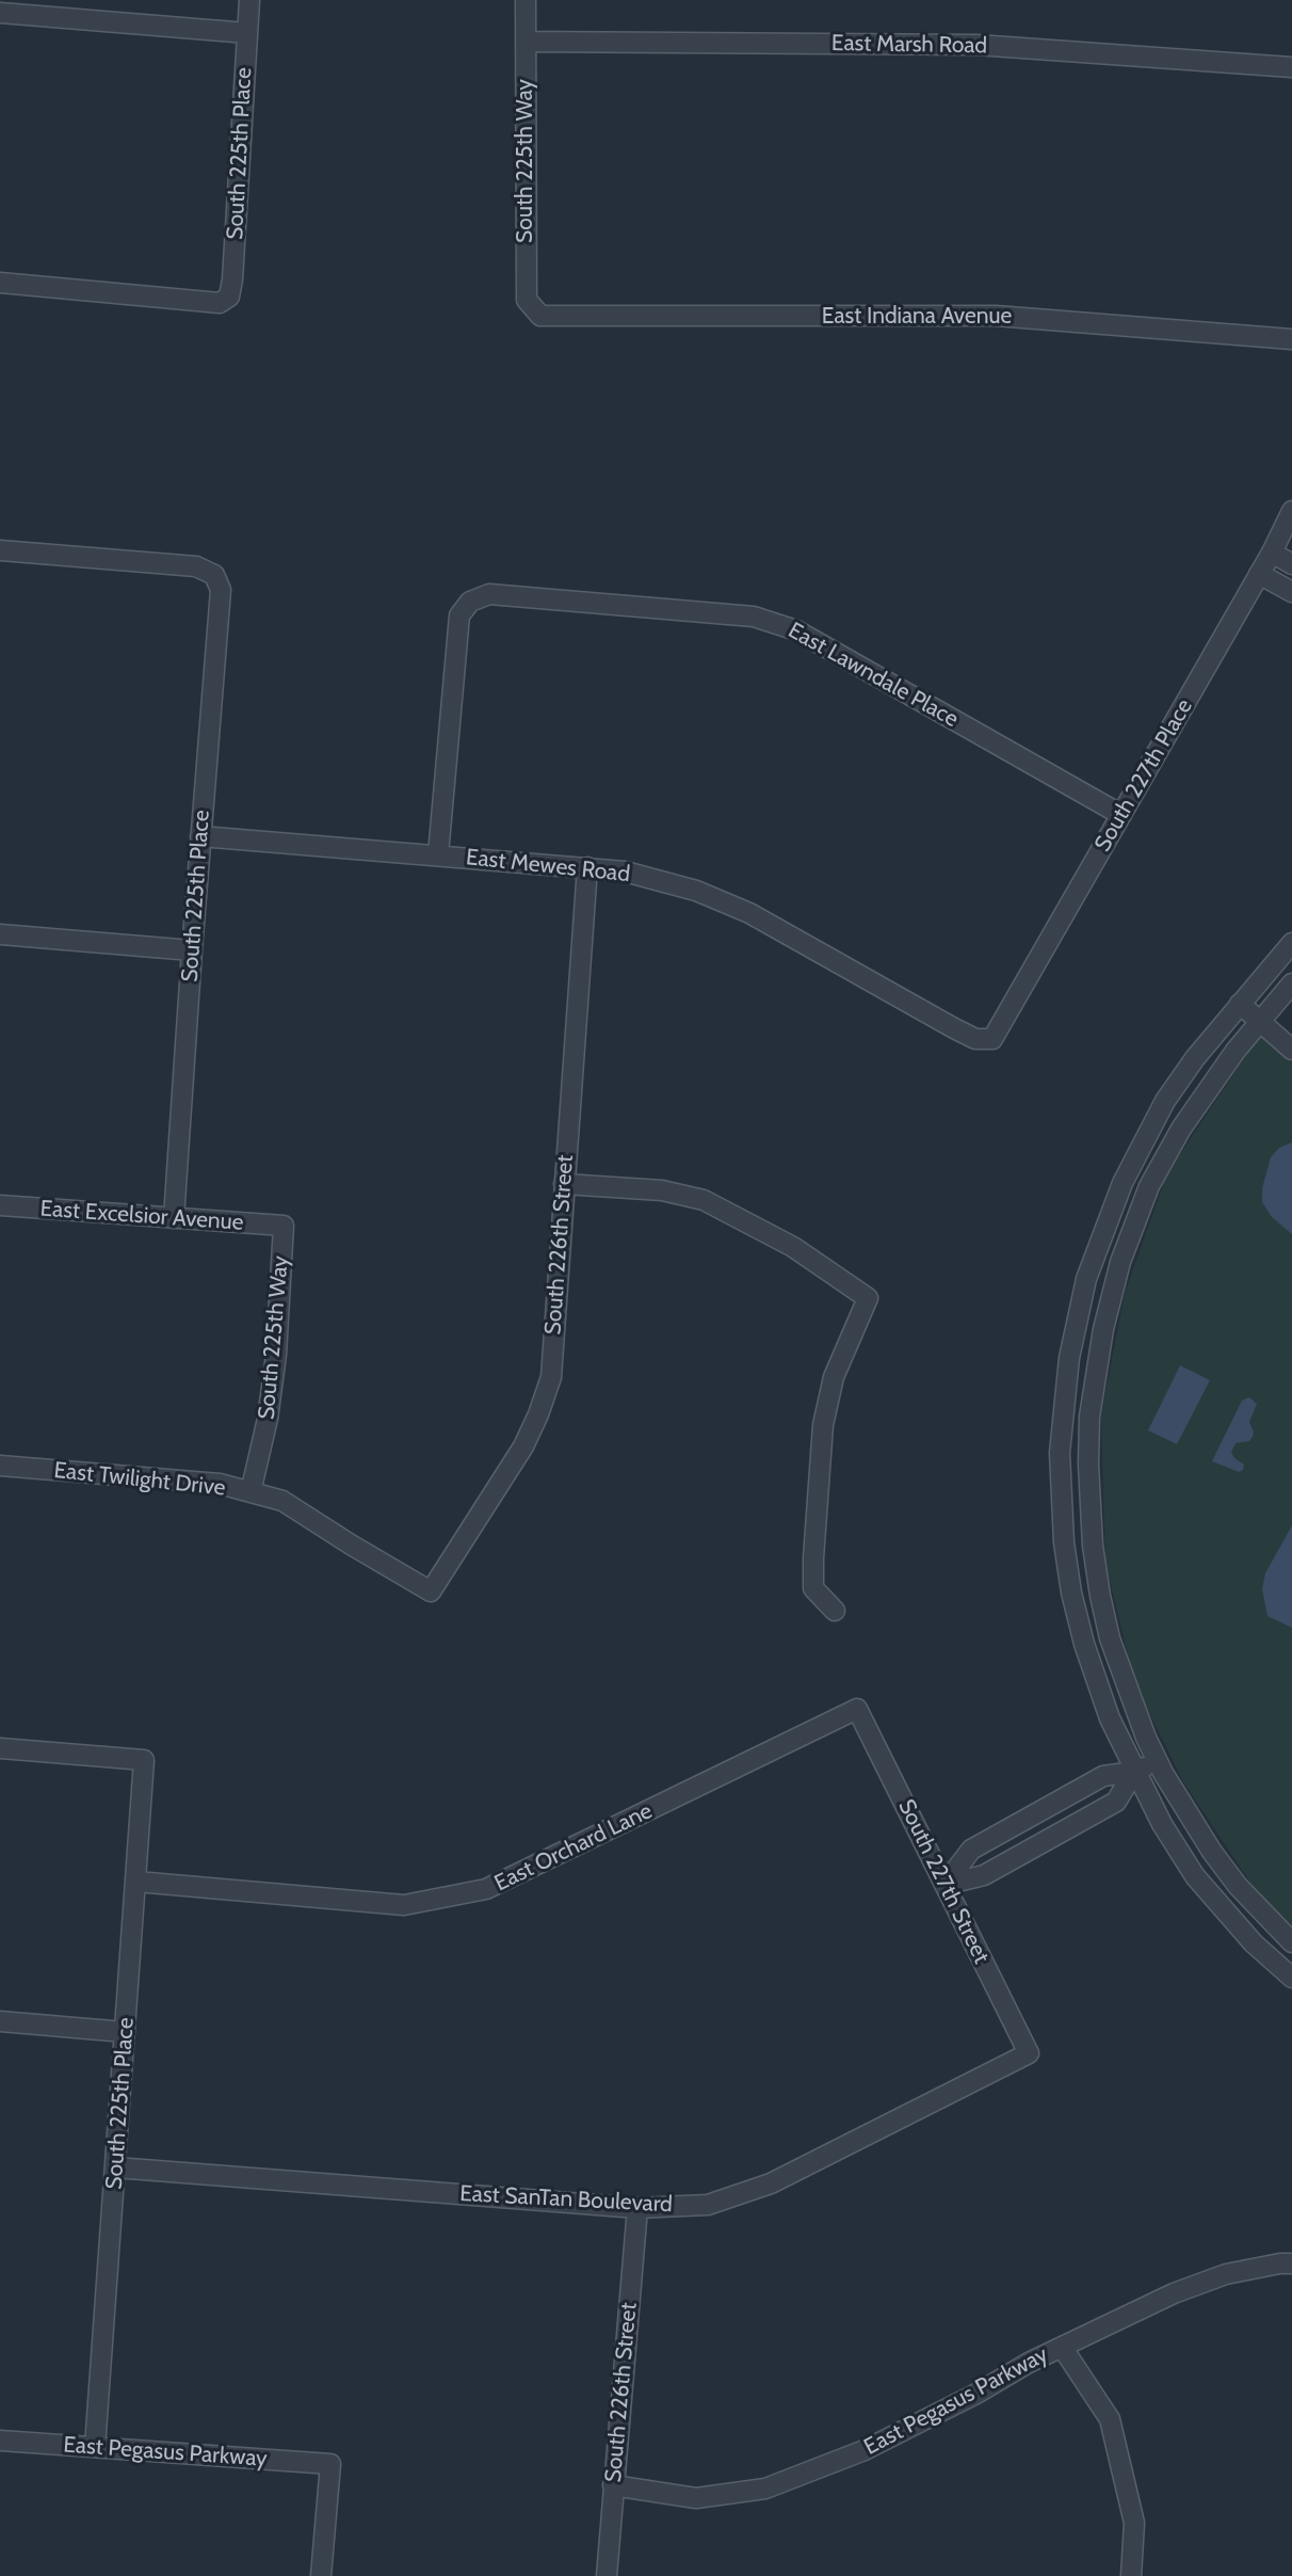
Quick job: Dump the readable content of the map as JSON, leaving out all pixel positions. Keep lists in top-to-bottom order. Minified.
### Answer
{"streets":{"street":["East Marsh Road","South 225th Place","South 225th Way","East Indiana Avenue","East Lawndale Place","South 227th Place","East Mewes Road","East Excelsior Avenue","South 226th Street","East Twilight Drive","East Orchard Lane","South 227th Street","East SanTan Boulevard","East Pegasus Parkway"]},"crossings":[["East Marsh Road","South 225th Way"],["South 225th Place","East Mewes Road"],["South 225th Place","East Excelsior Avenue"],["South 225th Place","East Orchard Lane"],["South 225th Place","East SanTan Boulevard"],["South 225th Place","East Pegasus Parkway"],["South 225th Way","East Indiana Avenue"],["South 225th Way","East Excelsior Avenue"],["South 225th Way","East Twilight Drive"],["East Lawndale Place","South 227th Place"],["East Lawndale Place","East Mewes Road"],["South 227th Place","East Mewes Road"],["East Mewes Road","South 226th Street"],["South 226th Street","East Twilight Drive"],["South 226th Street","East SanTan Boulevard"],["South 226th Street","East Pegasus Parkway"],["East Orchard Lane","South 227th Street"],["South 227th Street","East SanTan Boulevard"]]}
